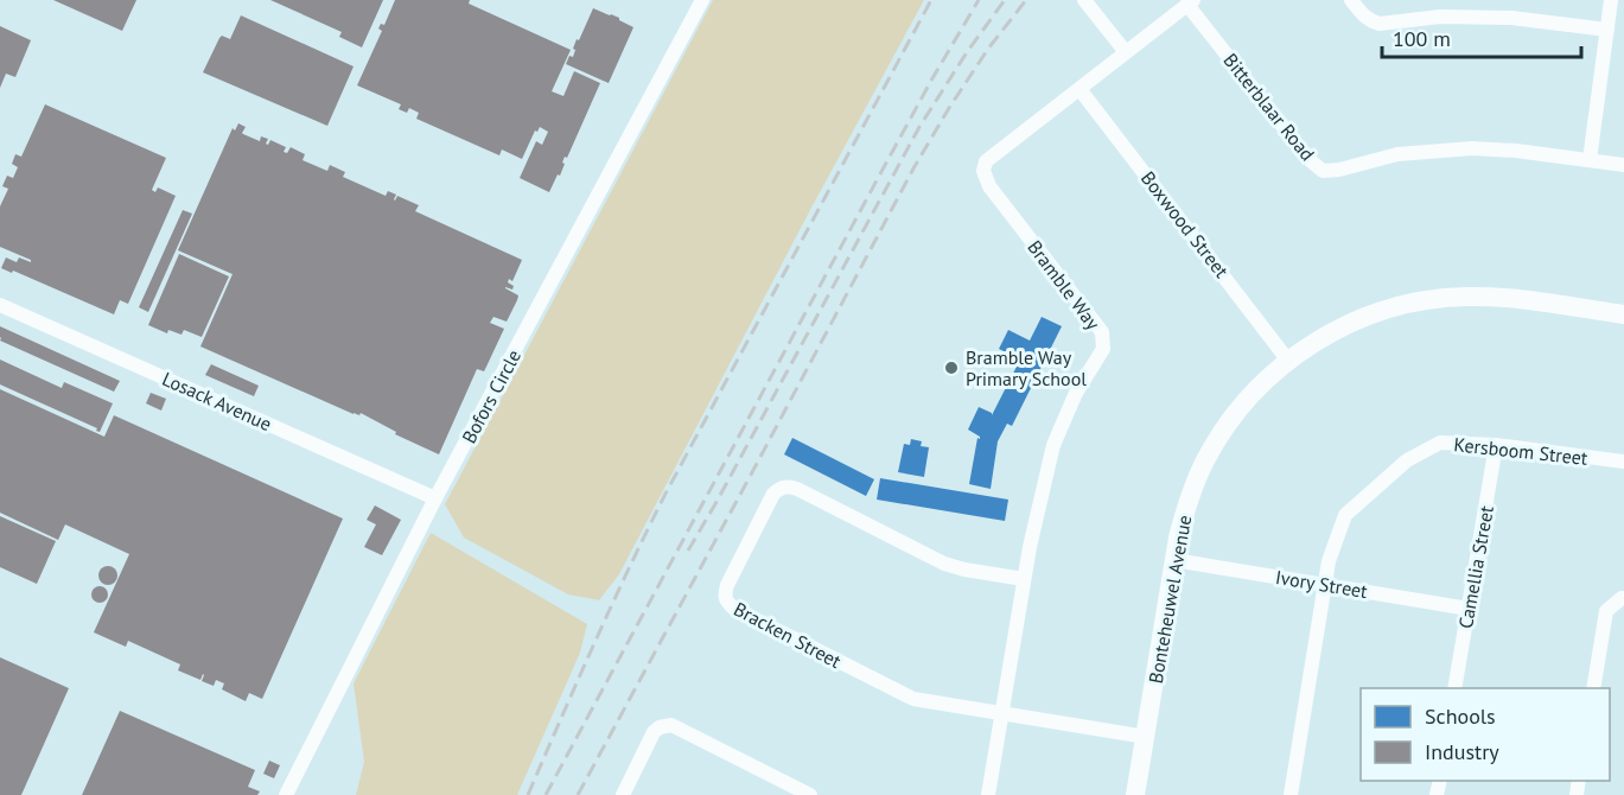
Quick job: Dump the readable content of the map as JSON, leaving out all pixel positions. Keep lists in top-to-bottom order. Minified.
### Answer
{"streets":{"street":["Bitterblaar Road","Boxwood Street","Bramble Way","Bofors Circle","Losack Avenue","Kersboom Street","Camellia Street","Ivory Street","Bonteheuwel Avenue","Bracken Street"]},"crossings":[["Bitterblaar Road","Bramble Way"],["Boxwood Street","Bramble Way"],["Boxwood Street","Bonteheuwel Avenue"],["Bramble Way","Bracken Street"],["Bofors Circle","Losack Avenue"],["Kersboom Street","Camellia Street"],["Kersboom Street","Ivory Street"],["Camellia Street","Ivory Street"],["Ivory Street","Bonteheuwel Avenue"],["Bonteheuwel Avenue","Bracken Street"]],"places":["Bramble Way Primary School"],"legend":["Schools","Industry"],"scale_bar":"100 m"}
